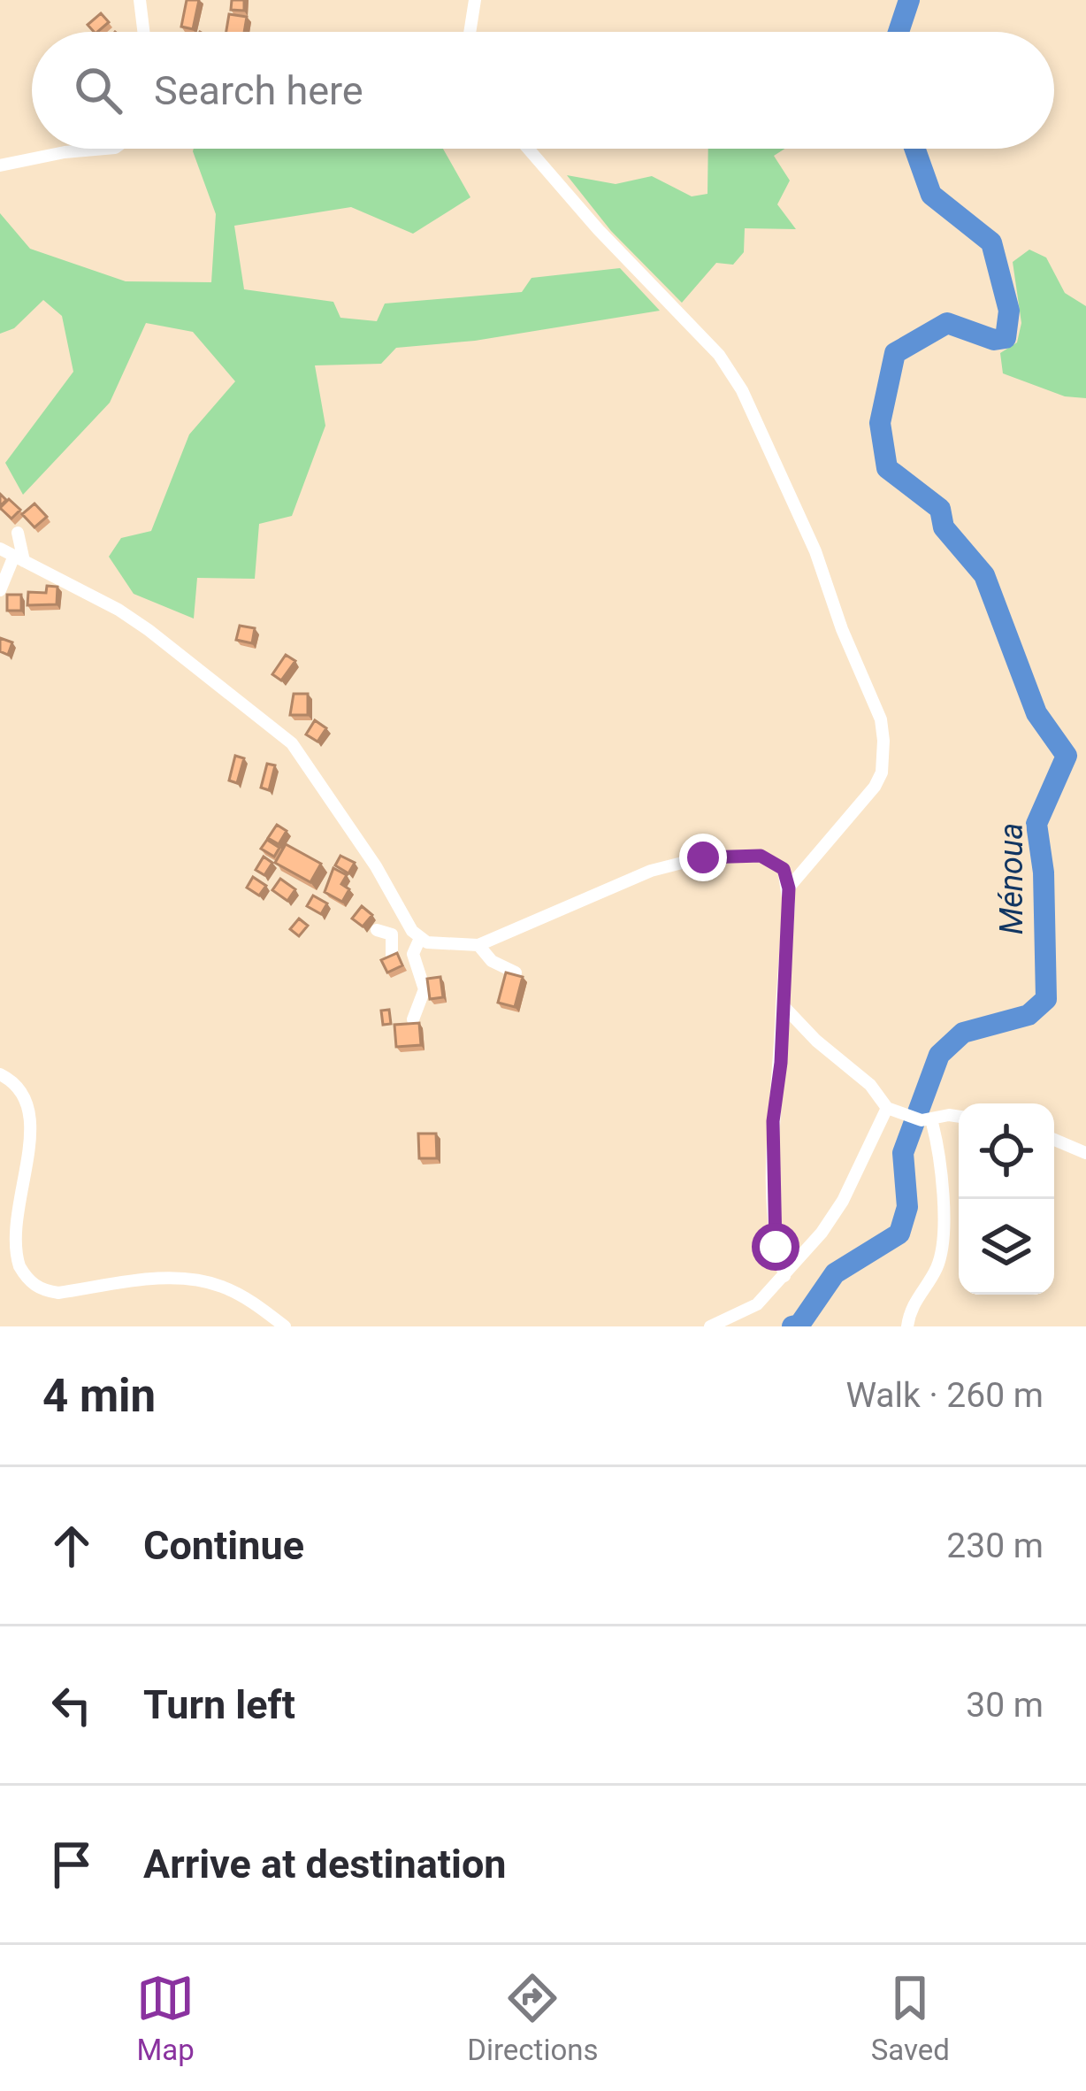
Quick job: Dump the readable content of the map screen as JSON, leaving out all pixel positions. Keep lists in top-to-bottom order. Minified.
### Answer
{"water":["Ménoua"],"page":{"search":"Search here","heading":["4 min","Walk · 260 m"],"list":[["Continue","230 m"],["Turn left","30 m"],"Arrive at destination"],"nav":["Map","Directions","Saved"]}}
